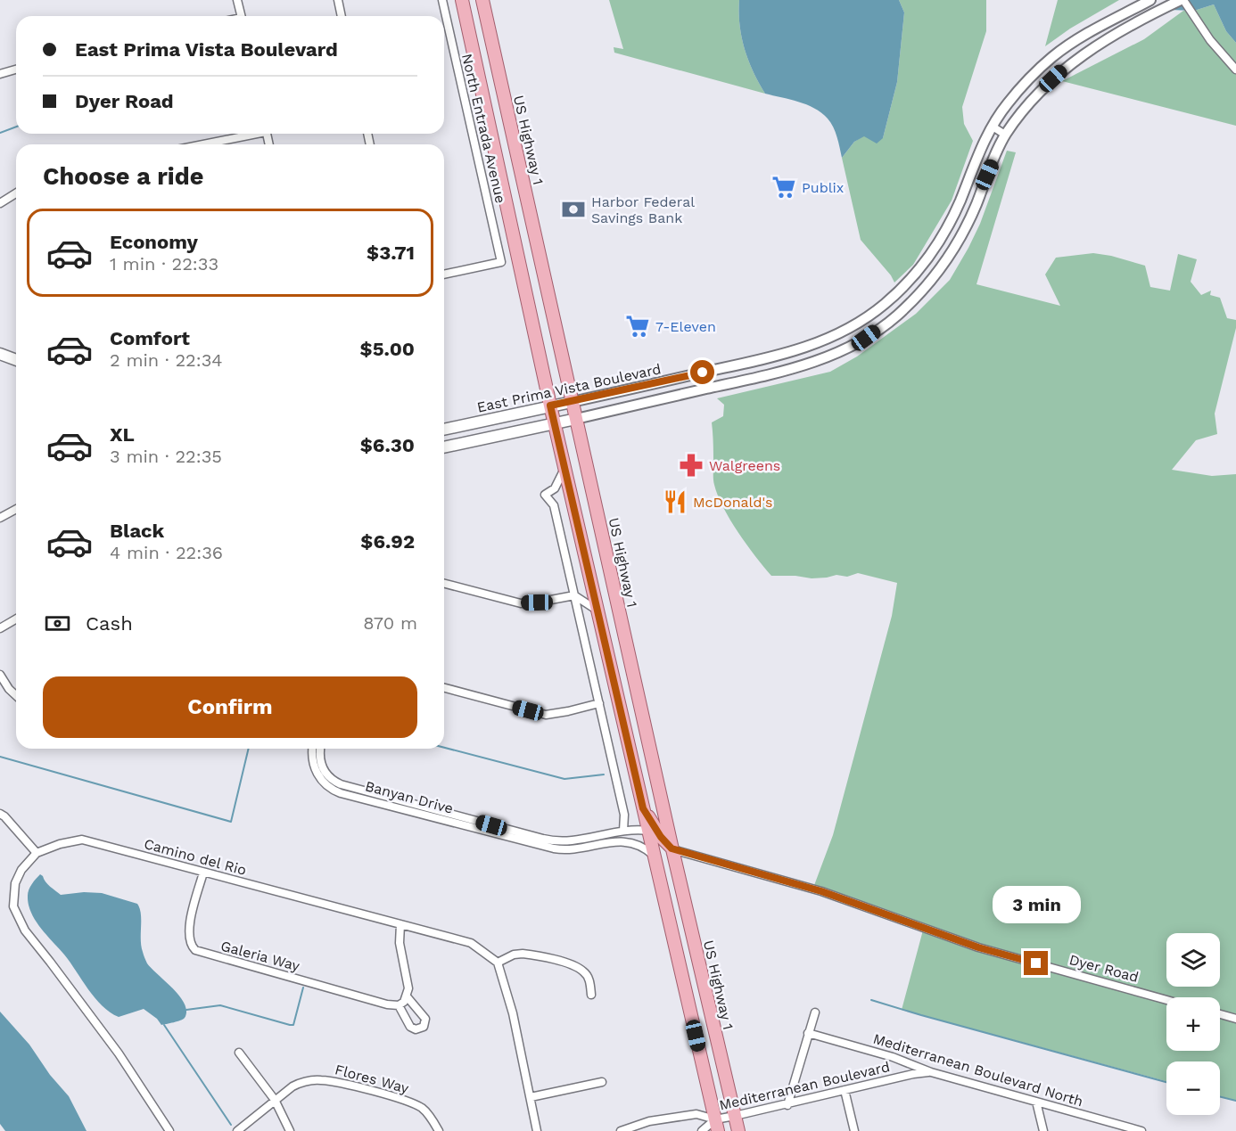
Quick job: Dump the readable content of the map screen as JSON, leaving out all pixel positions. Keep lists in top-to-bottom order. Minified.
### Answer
{"streets":{"main road":["US Highway 1","East Prima Vista Boulevard"],"street":["North Entrada Avenue","Banyan Drive","Camino del Rio","Galeria Way","Dyer Road","Mediterranean Boulevard North","Flores Way","Mediterranean Boulevard"]},"crossings":[["US Highway 1","East Prima Vista Boulevard"],["US Highway 1","Dyer Road"],["US Highway 1","Mediterranean Boulevard"],["Camino del Rio","Galeria Way"],["Mediterranean Boulevard North","Mediterranean Boulevard"]],"places":{"supermarket":["Publix","7-Eleven"],"bank":["Harbor Federal Savings Bank"],"pharmacy":["Walgreens"],"restaurant":["McDonald's"]},"page":{"banner":["East Prima Vista Boulevard","Dyer Road"],"heading":"Choose a ride","list":[{"name":"Economy","note":"1 min · 22:33","value":"$3.71"},{"name":"Comfort","note":"2 min · 22:34","value":"$5.00"},{"name":"XL","note":"3 min · 22:35","value":"$6.30"},{"name":"Black","note":"4 min · 22:36","value":"$6.92"}],"pay":["Cash","870 m"],"buttons":"Confirm","bubble":"3 min","map_buttons":["+","−"]}}
